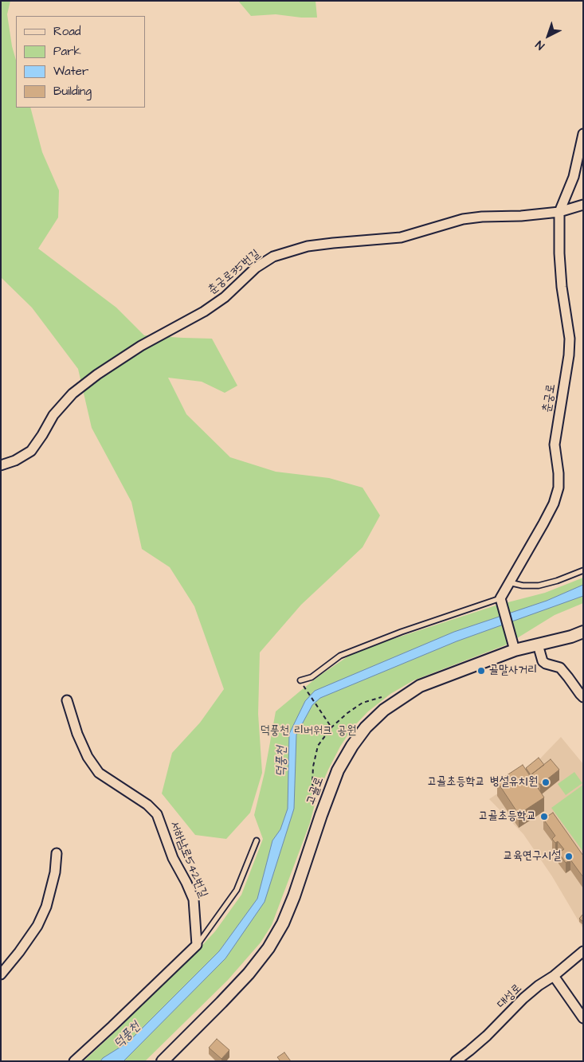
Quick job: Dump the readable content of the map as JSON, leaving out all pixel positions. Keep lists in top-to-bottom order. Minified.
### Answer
{"streets":{"street":["춘궁로35번길","춘궁로","고골로","서하남로542번길","대성로"]},"crossings":[["춘궁로35번길","춘궁로"]],"water":["덕풍천"],"parks":["덕풍천 리버워크 공원"],"places":["골말사거리","고골초등학교 병설유치원","고골초등학교","교육연구시설"],"legend":["Road","Park","Water","Building"],"north":"bottom left"}
